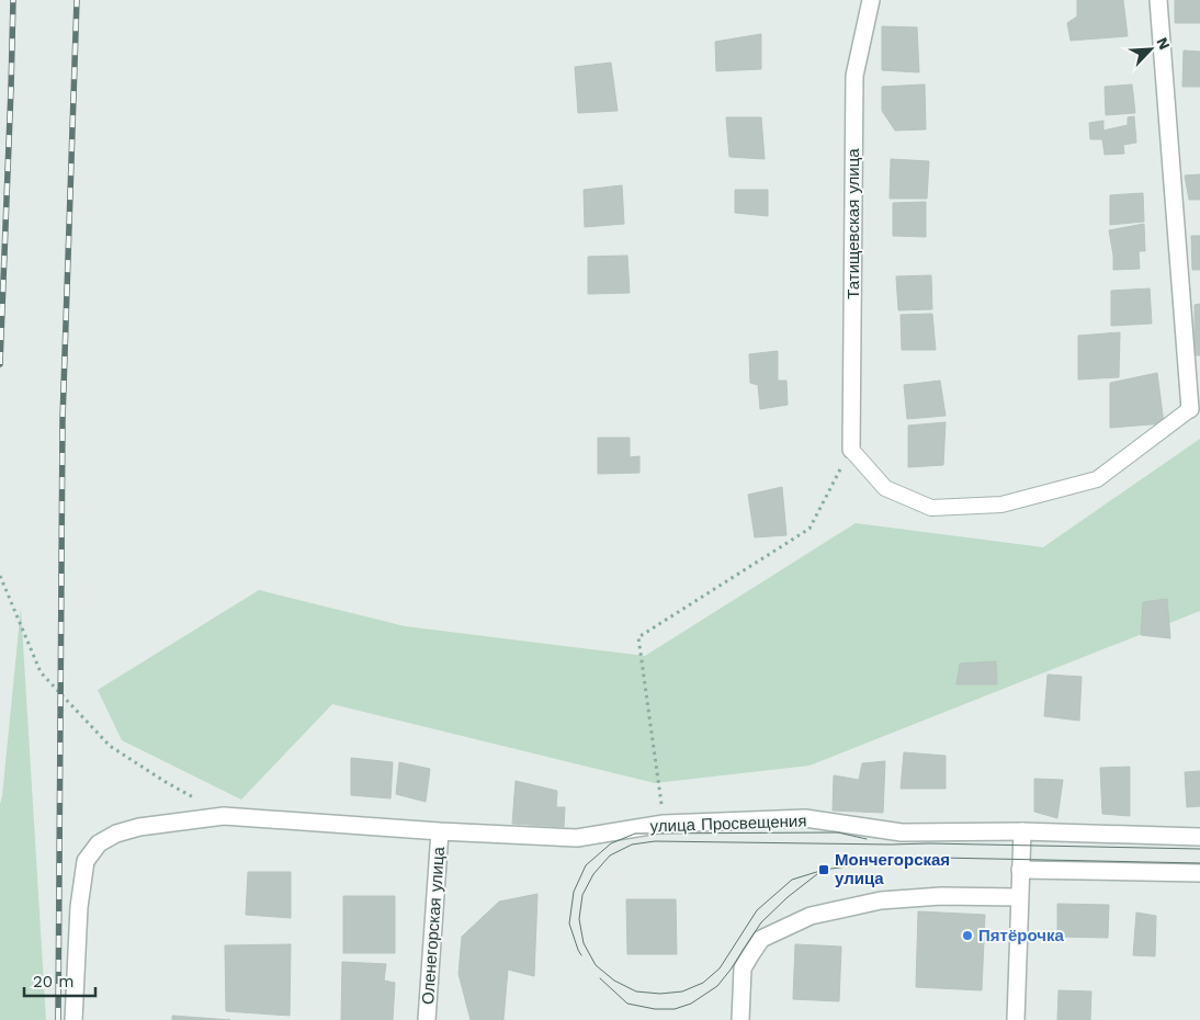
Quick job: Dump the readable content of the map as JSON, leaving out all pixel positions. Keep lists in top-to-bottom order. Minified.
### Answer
{"streets":{"street":["Татищевская улица","улица Просвещения","Оленегорская улица"]},"crossings":[["улица Просвещения","Оленегорская улица"]],"places":{"transit":["Мончегорская улица"],"other":["Пятёрочка"]},"scale_bar":"20 m","north":"top right"}
